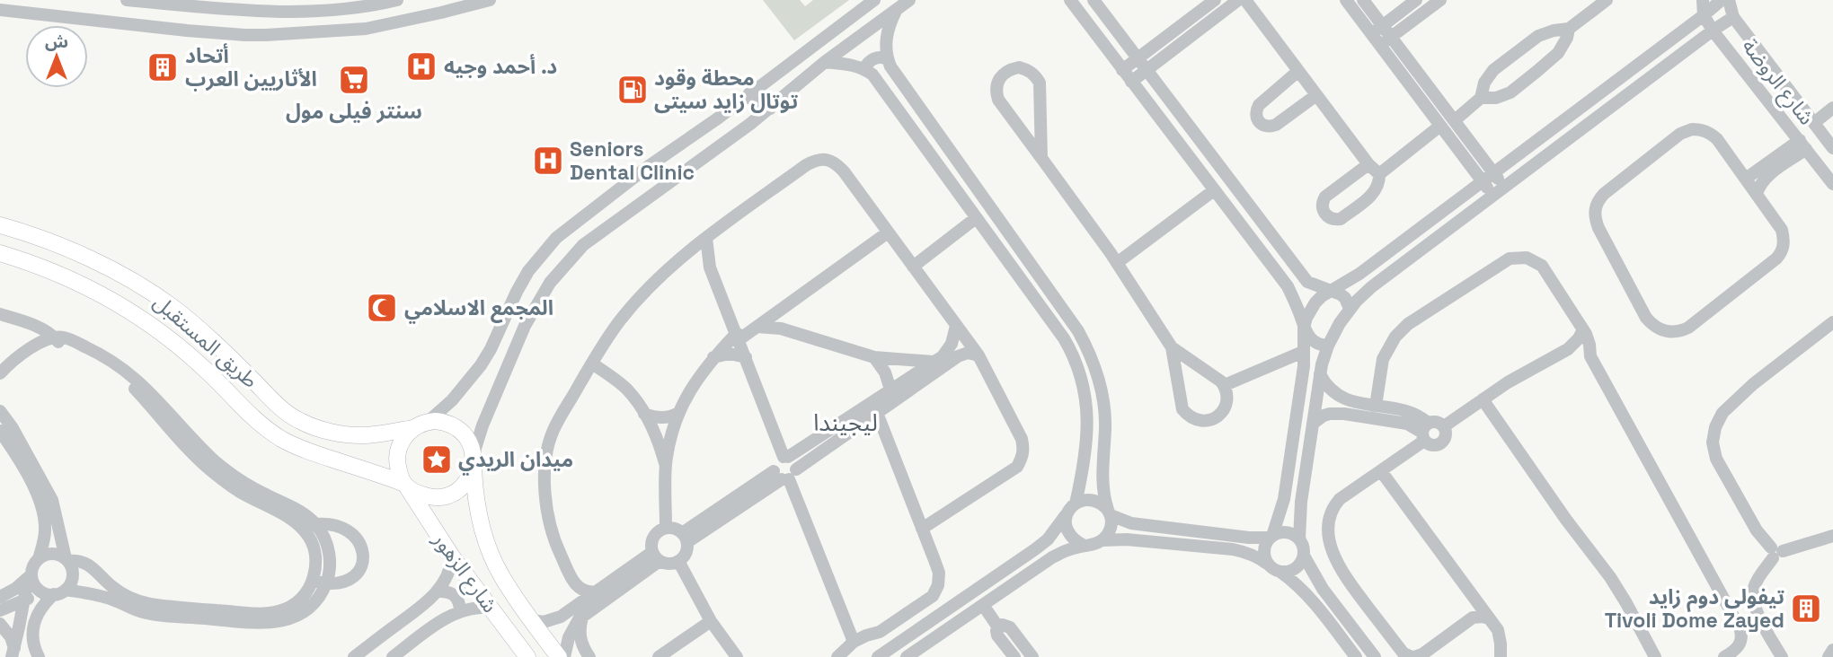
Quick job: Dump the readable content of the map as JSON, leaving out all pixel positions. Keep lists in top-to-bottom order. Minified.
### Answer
{"streets":{"main road":["طريق المستقبل","شارع الزهور"],"street":["شارع الروضة"]},"crossings":[["طريق المستقبل","شارع الزهور"]],"districts":["ليجيندا"],"places":{"hospital":["د. أحمد وجيه","Seniors Dental Clinic"],"building":["أتحاد الأثاريين العرب","تيفولى دوم زايد Tivoli Dome Zayed"],"supermarket":["سنتر فيلى مول"],"fuel station":["محطة وقود توتال زايد سيتى"],"mosque":["المجمع الاسلامي"],"place":["ميدان الريدي"]},"north":"top"}
